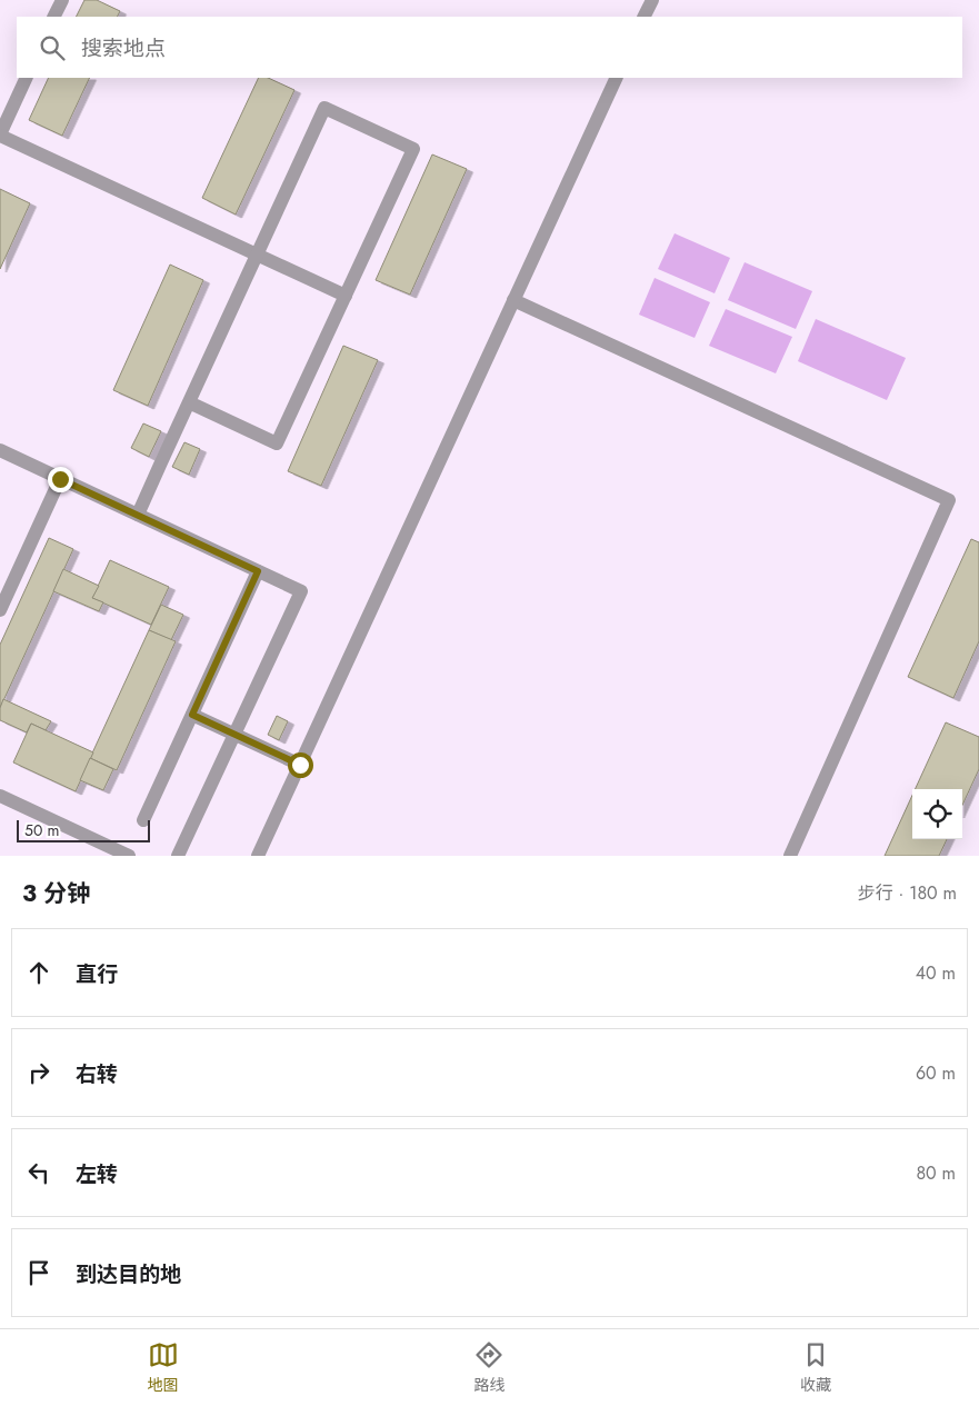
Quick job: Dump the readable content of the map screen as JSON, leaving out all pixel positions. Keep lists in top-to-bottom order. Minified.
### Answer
{"scale_bar":"50 m","page":{"search":"搜索地点","scale":"50 m","heading":["3 分钟","步行 · 180 m"],"list":[["直行","40 m"],["右转","60 m"],["左转","80 m"],"到达目的地"],"nav":["地图","路线","收藏"]}}
